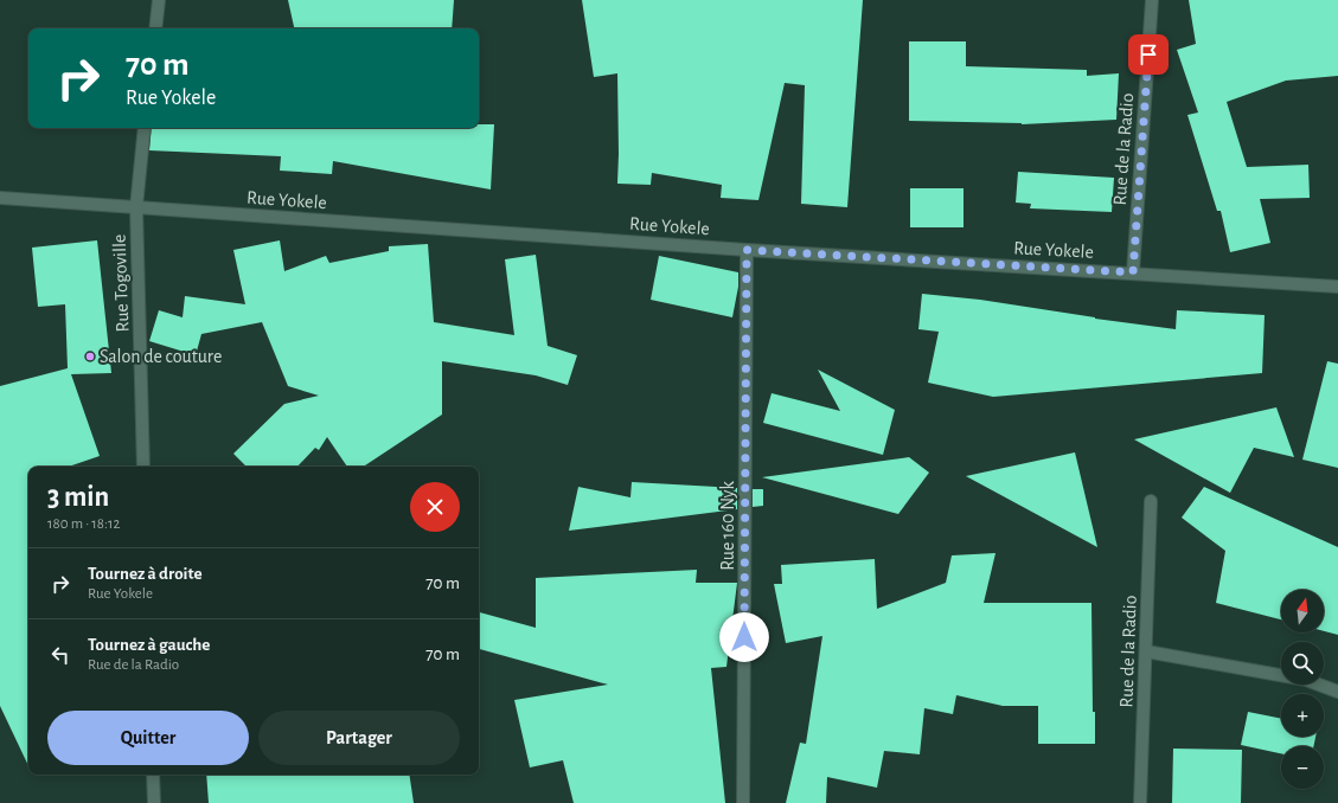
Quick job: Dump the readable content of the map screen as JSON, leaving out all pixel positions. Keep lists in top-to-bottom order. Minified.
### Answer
{"streets":{"street":["Rue de la Radio","Rue Yokele","Rue Togoville","Rue 160 Nyk"]},"crossings":[["Rue de la Radio","Rue Yokele"],["Rue Yokele","Rue Togoville"],["Rue Yokele","Rue 160 Nyk"]],"places":["Salon de couture"],"north":"top","page":{"turn":["70 m","Rue Yokele"],"heading":["3 min","180 m · 18:12"],"list":[{"name":"Tournez à droite","note":"Rue Yokele","value":"70 m"},{"name":"Tournez à gauche","note":"Rue de la Radio","value":"70 m"}],"map_buttons":["+","−"],"buttons":["Quitter","Partager"]}}
